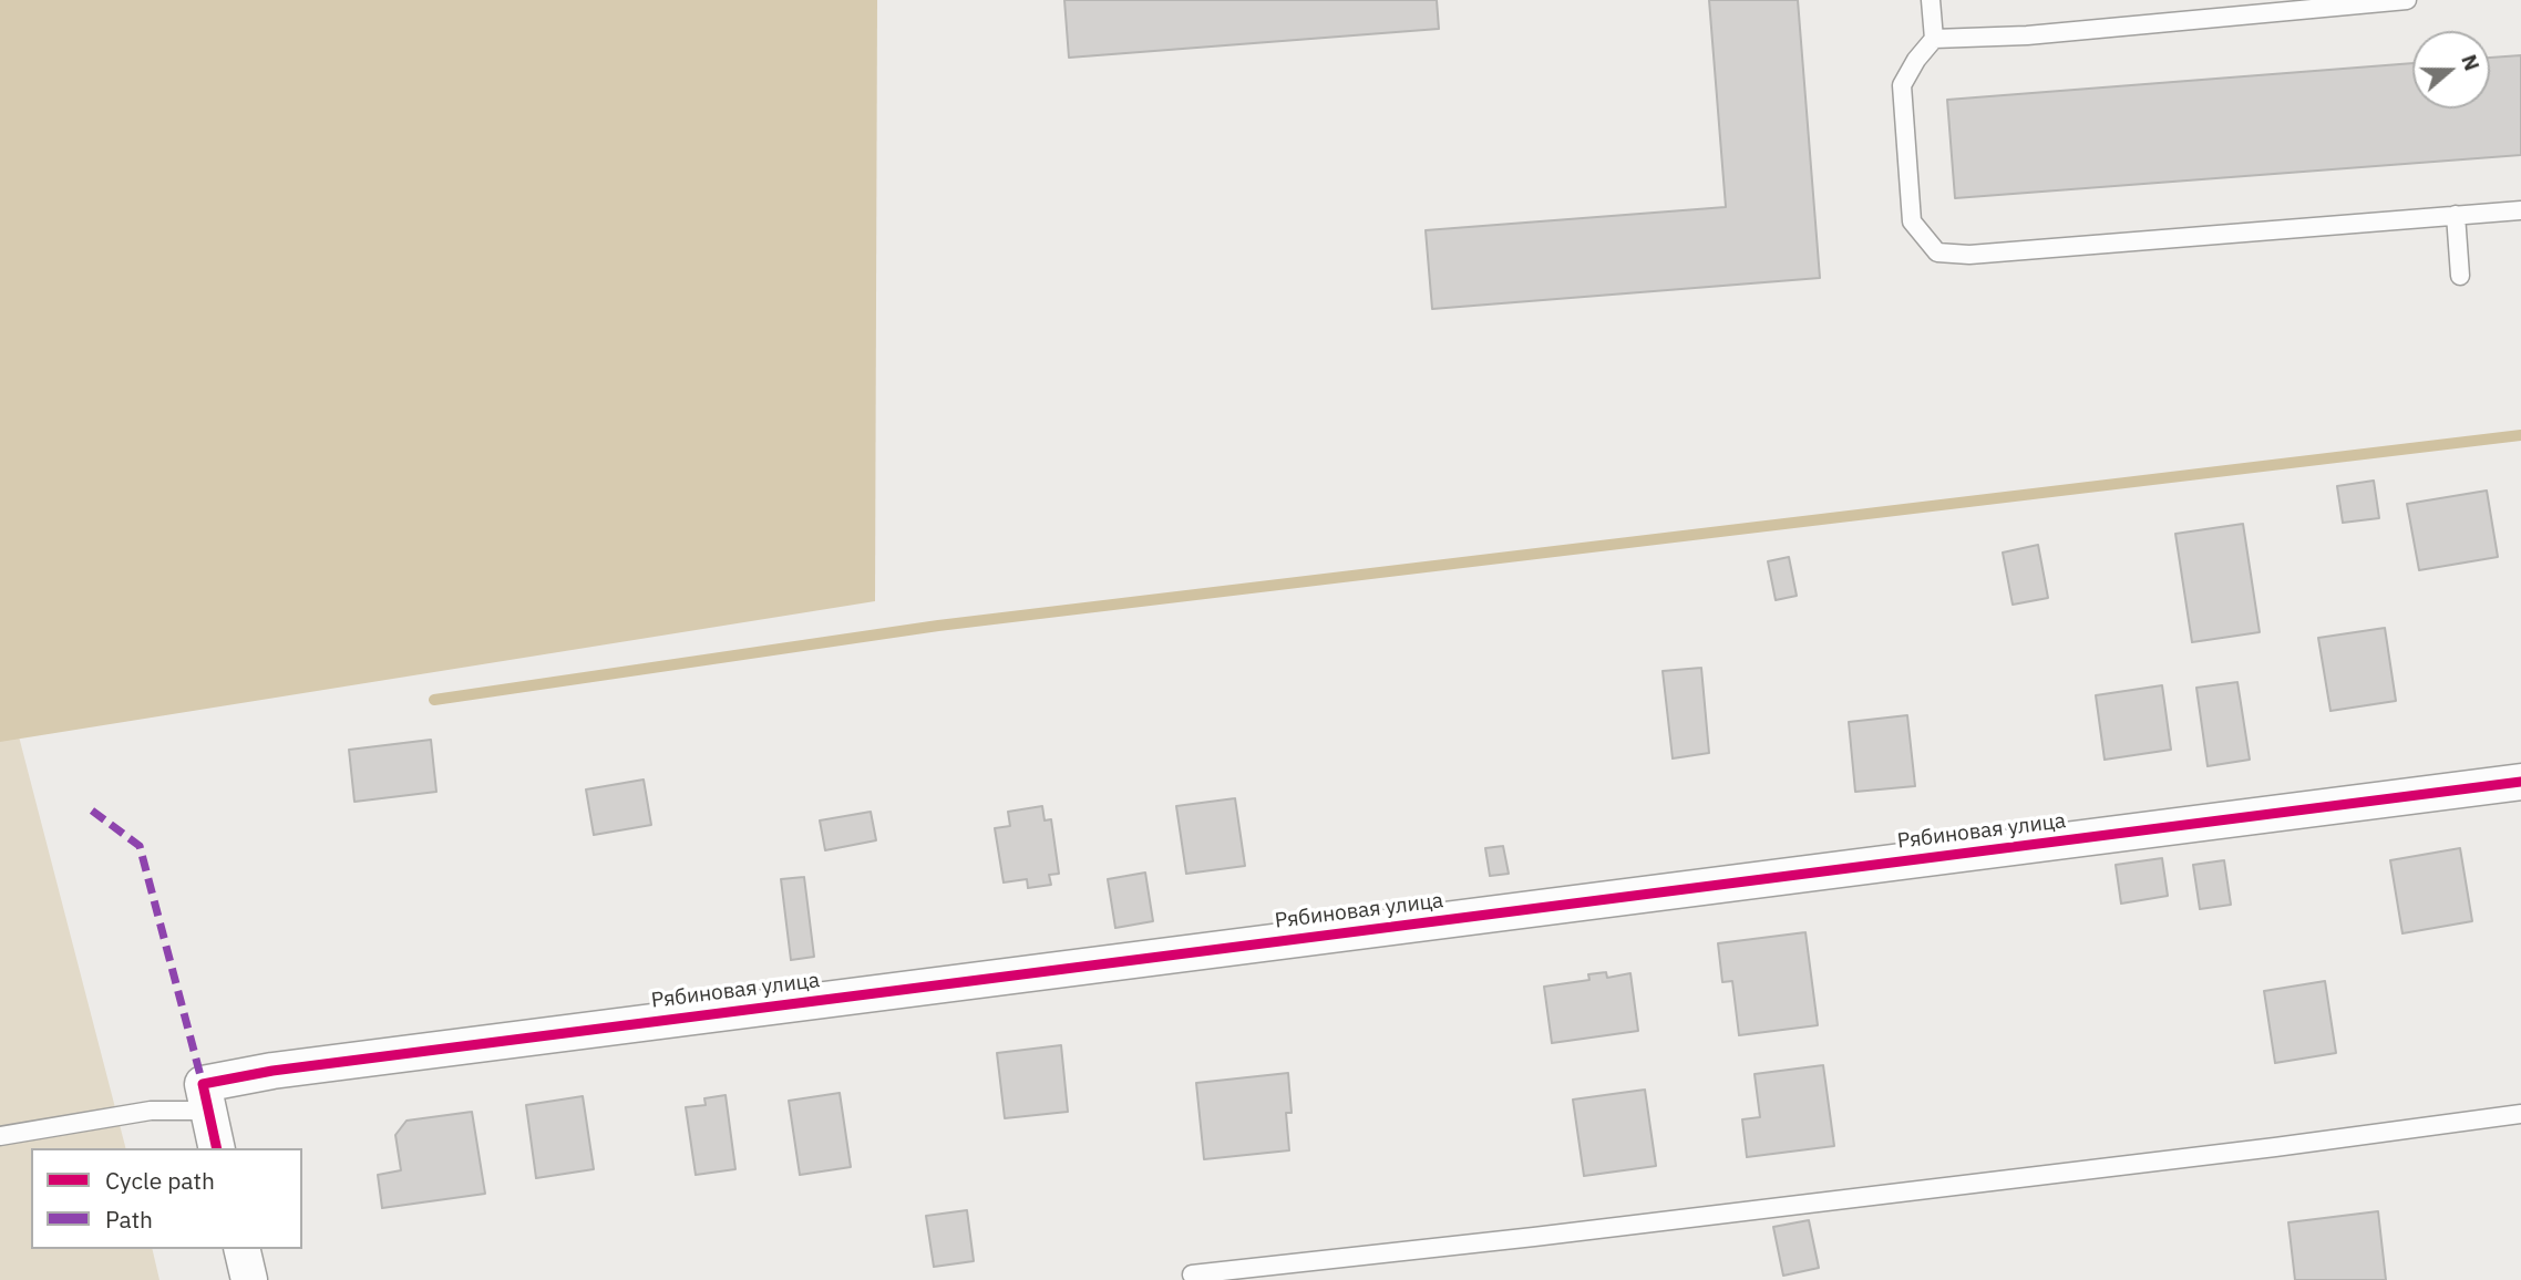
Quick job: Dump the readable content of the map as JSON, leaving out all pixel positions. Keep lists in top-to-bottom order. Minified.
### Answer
{"streets":{"street":["Рябиновая улица"]},"legend":["Cycle path","Path"],"north":"right"}
